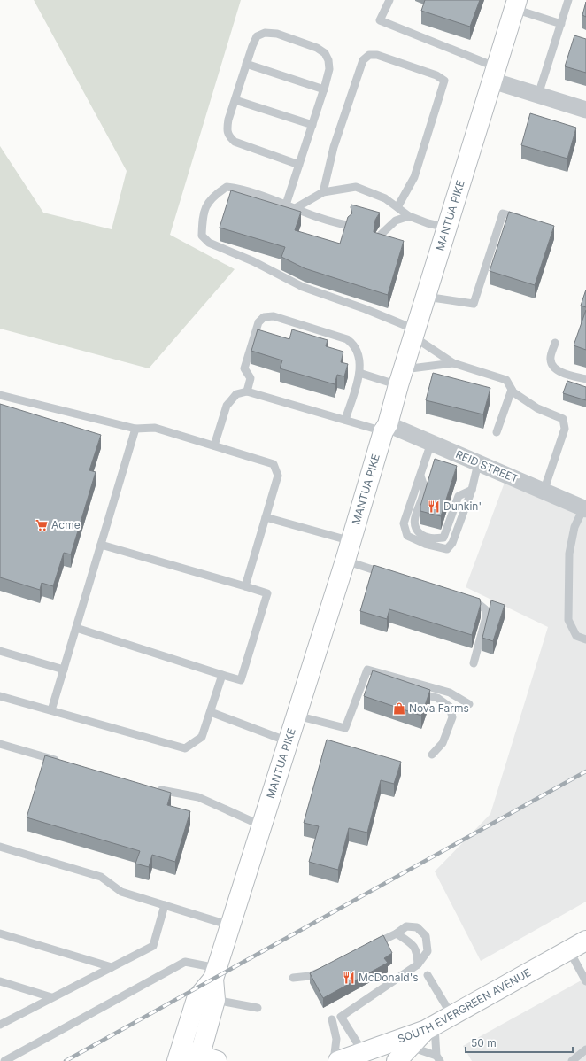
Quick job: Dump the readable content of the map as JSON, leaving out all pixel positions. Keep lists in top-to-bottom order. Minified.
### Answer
{"streets":{"main road":["MANTUA PIKE","SOUTH EVERGREEN AVENUE"],"street":["REID STREET"]},"crossings":[["MANTUA PIKE","REID STREET"]],"places":{"restaurant":["Dunkin'","McDonald's"],"supermarket":["Acme"],"shop":["Nova Farms"]},"scale_bar":"50 m"}
